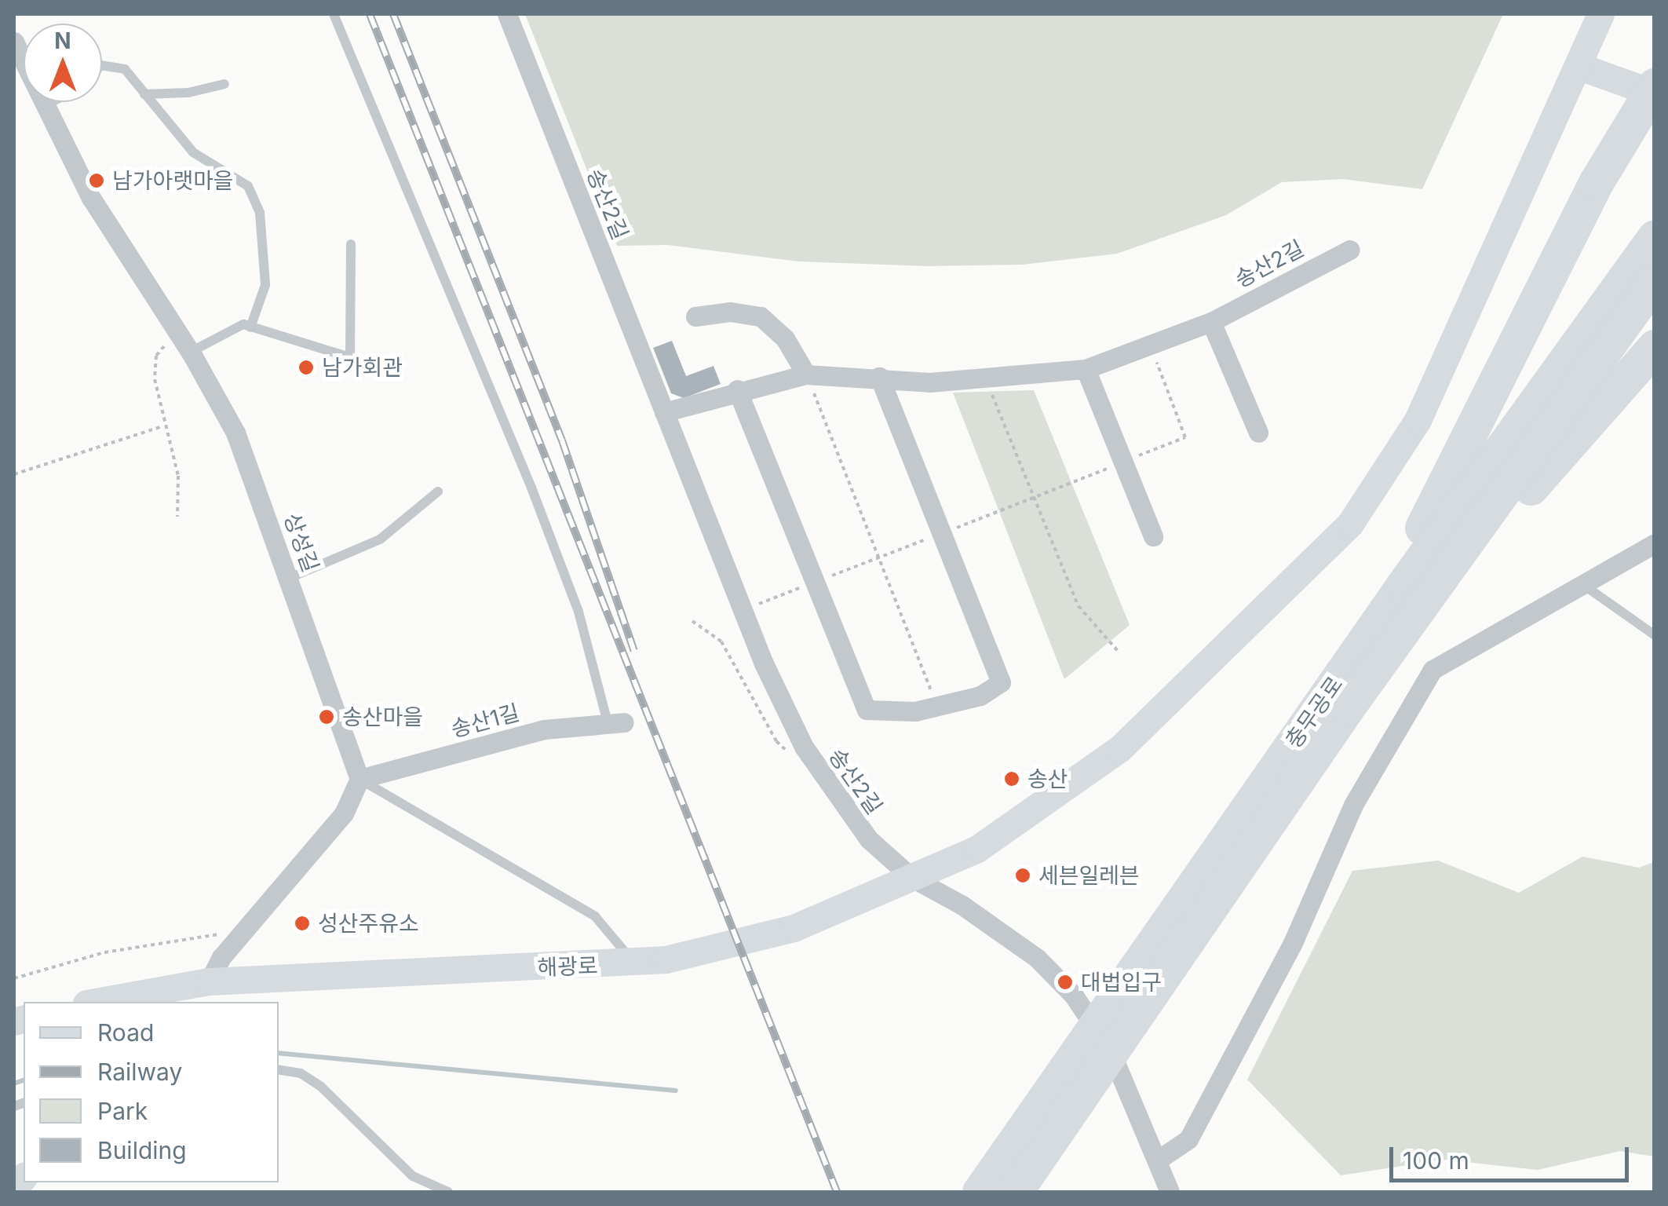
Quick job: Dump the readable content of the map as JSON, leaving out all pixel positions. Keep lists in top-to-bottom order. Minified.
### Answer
{"streets":{"highway":["충무공로"],"main road":["해광로"],"street":["송산2길","상성길","송산1길"]},"crossings":[["송산2길","해광로"],["상성길","송산1길"]],"places":["남가아랫마을","남가회관","송산마을","송산","세븐일레븐","성산주유소","대법입구"],"legend":["Road","Railway","Park","Building"],"scale_bar":"100 m","north":"top"}
